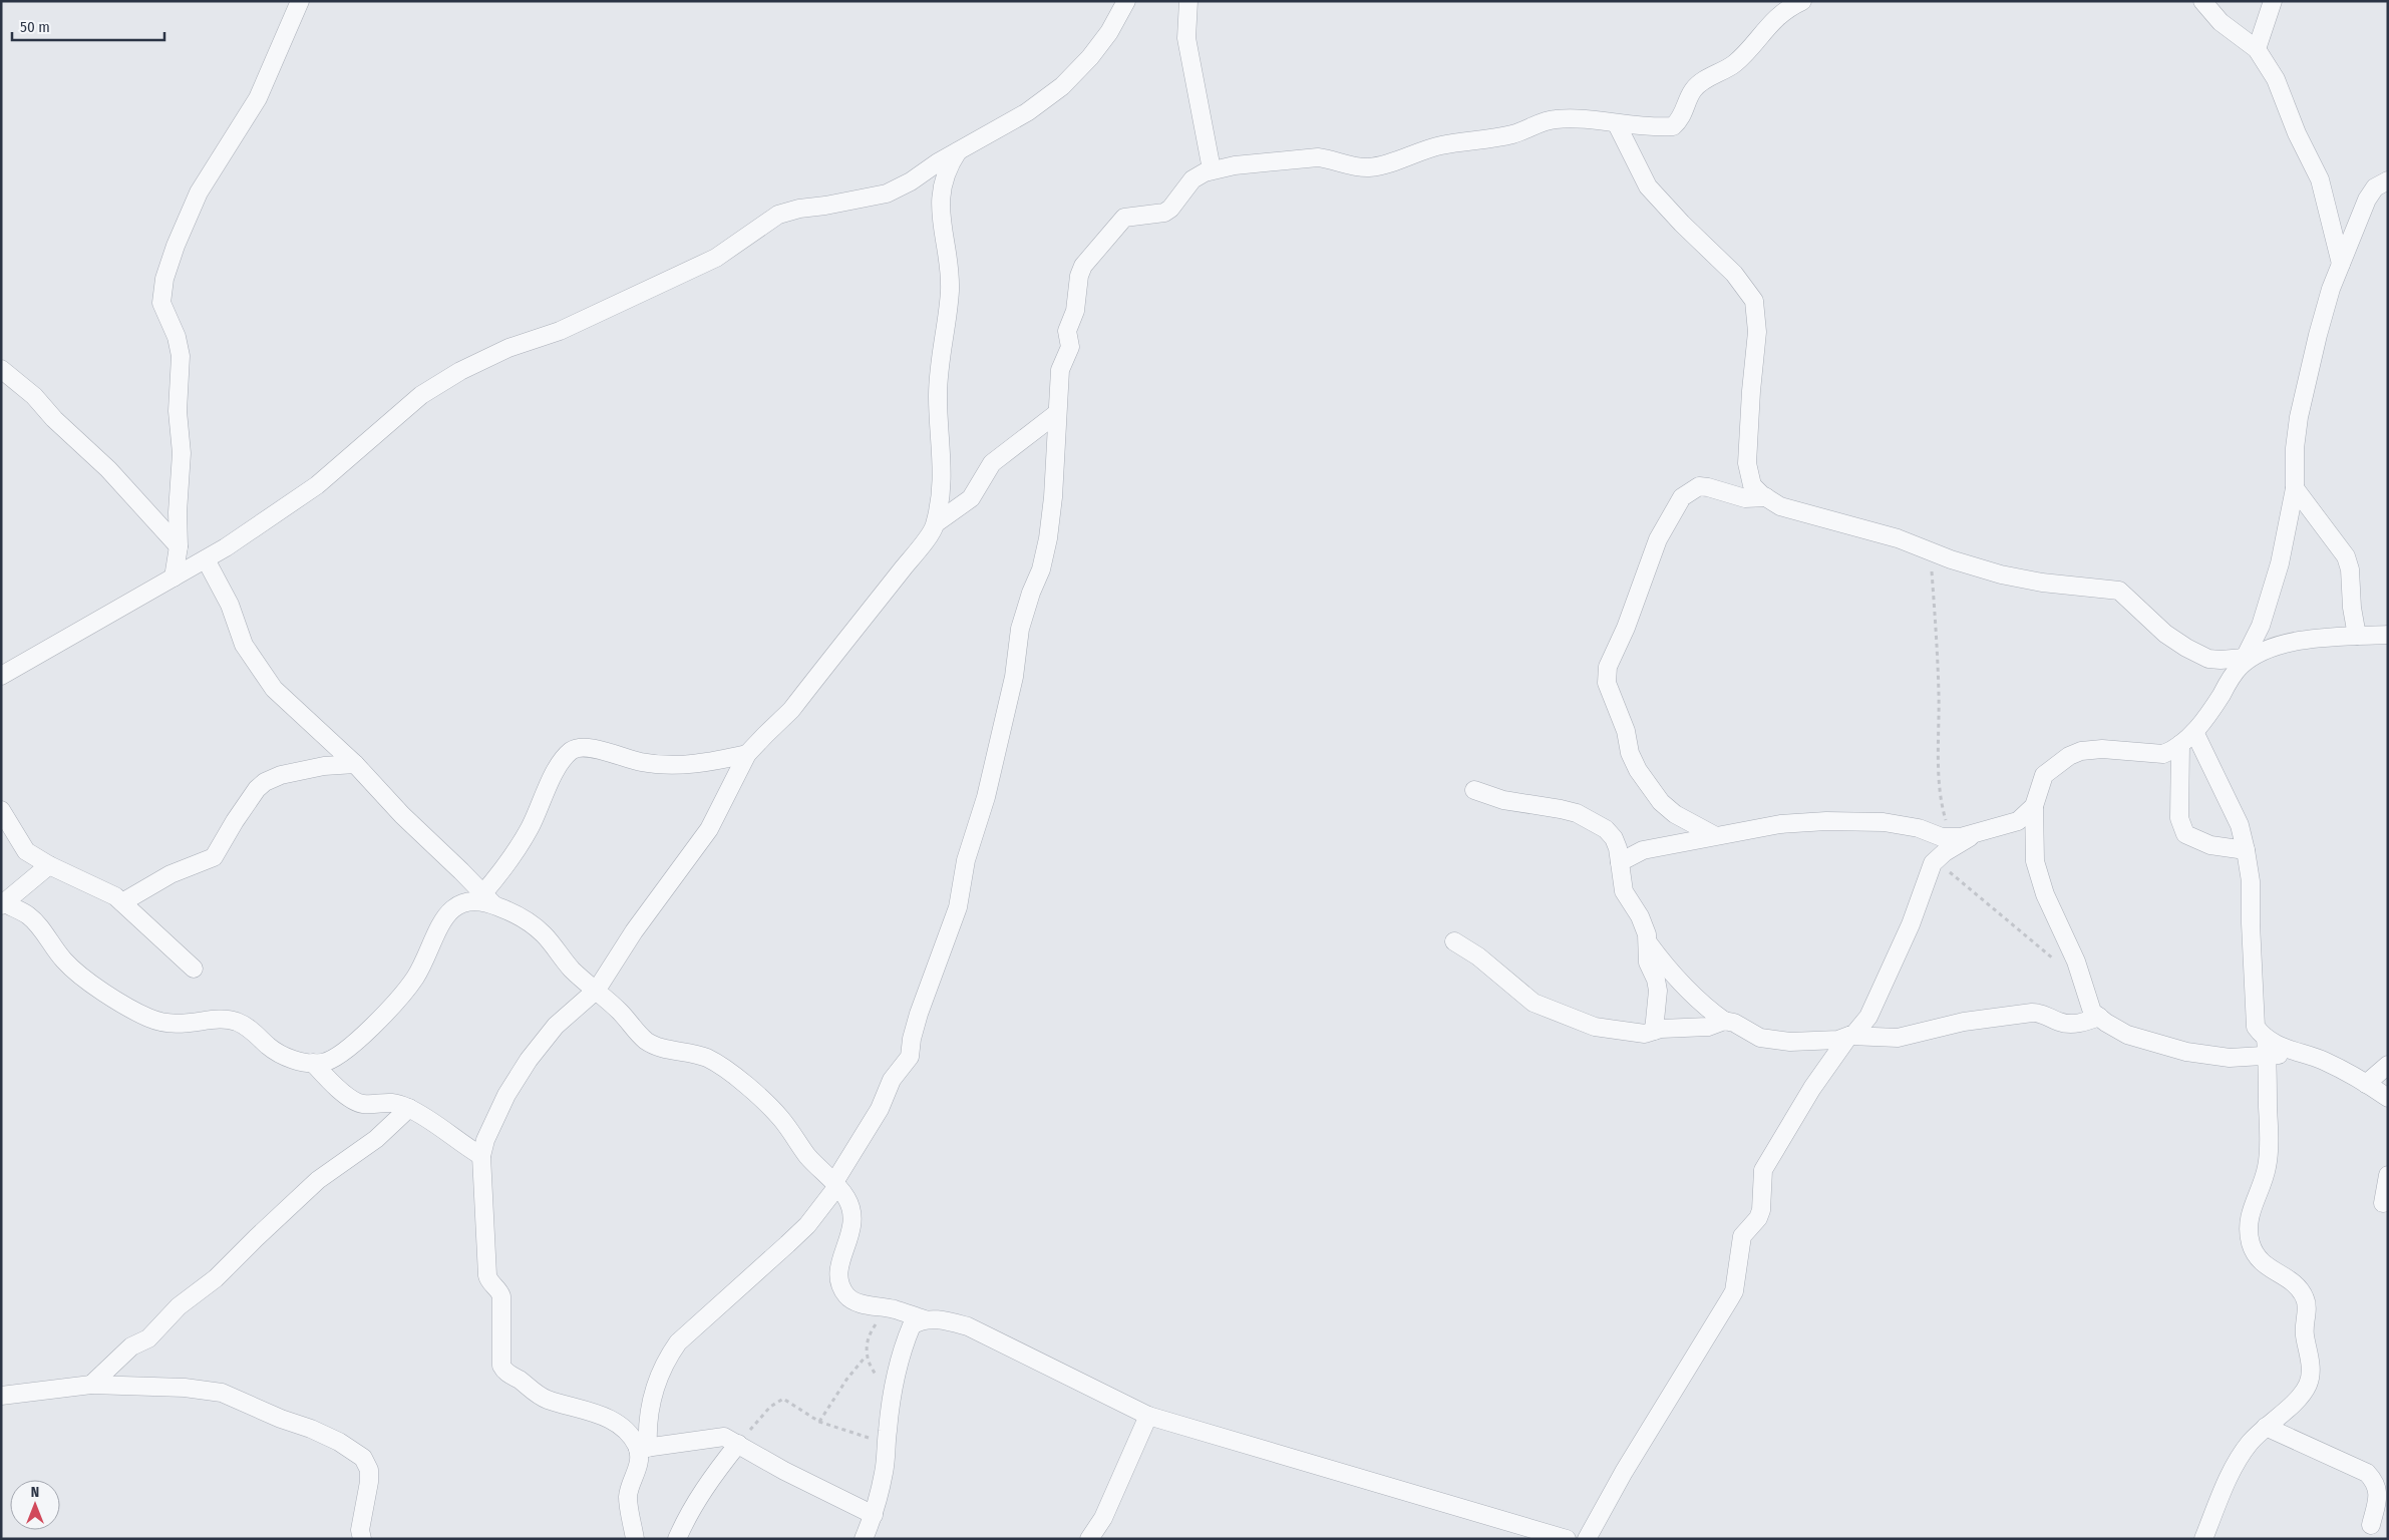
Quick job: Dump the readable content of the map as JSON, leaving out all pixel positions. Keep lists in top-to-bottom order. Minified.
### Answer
{"scale_bar":"50 m","north":"top"}
